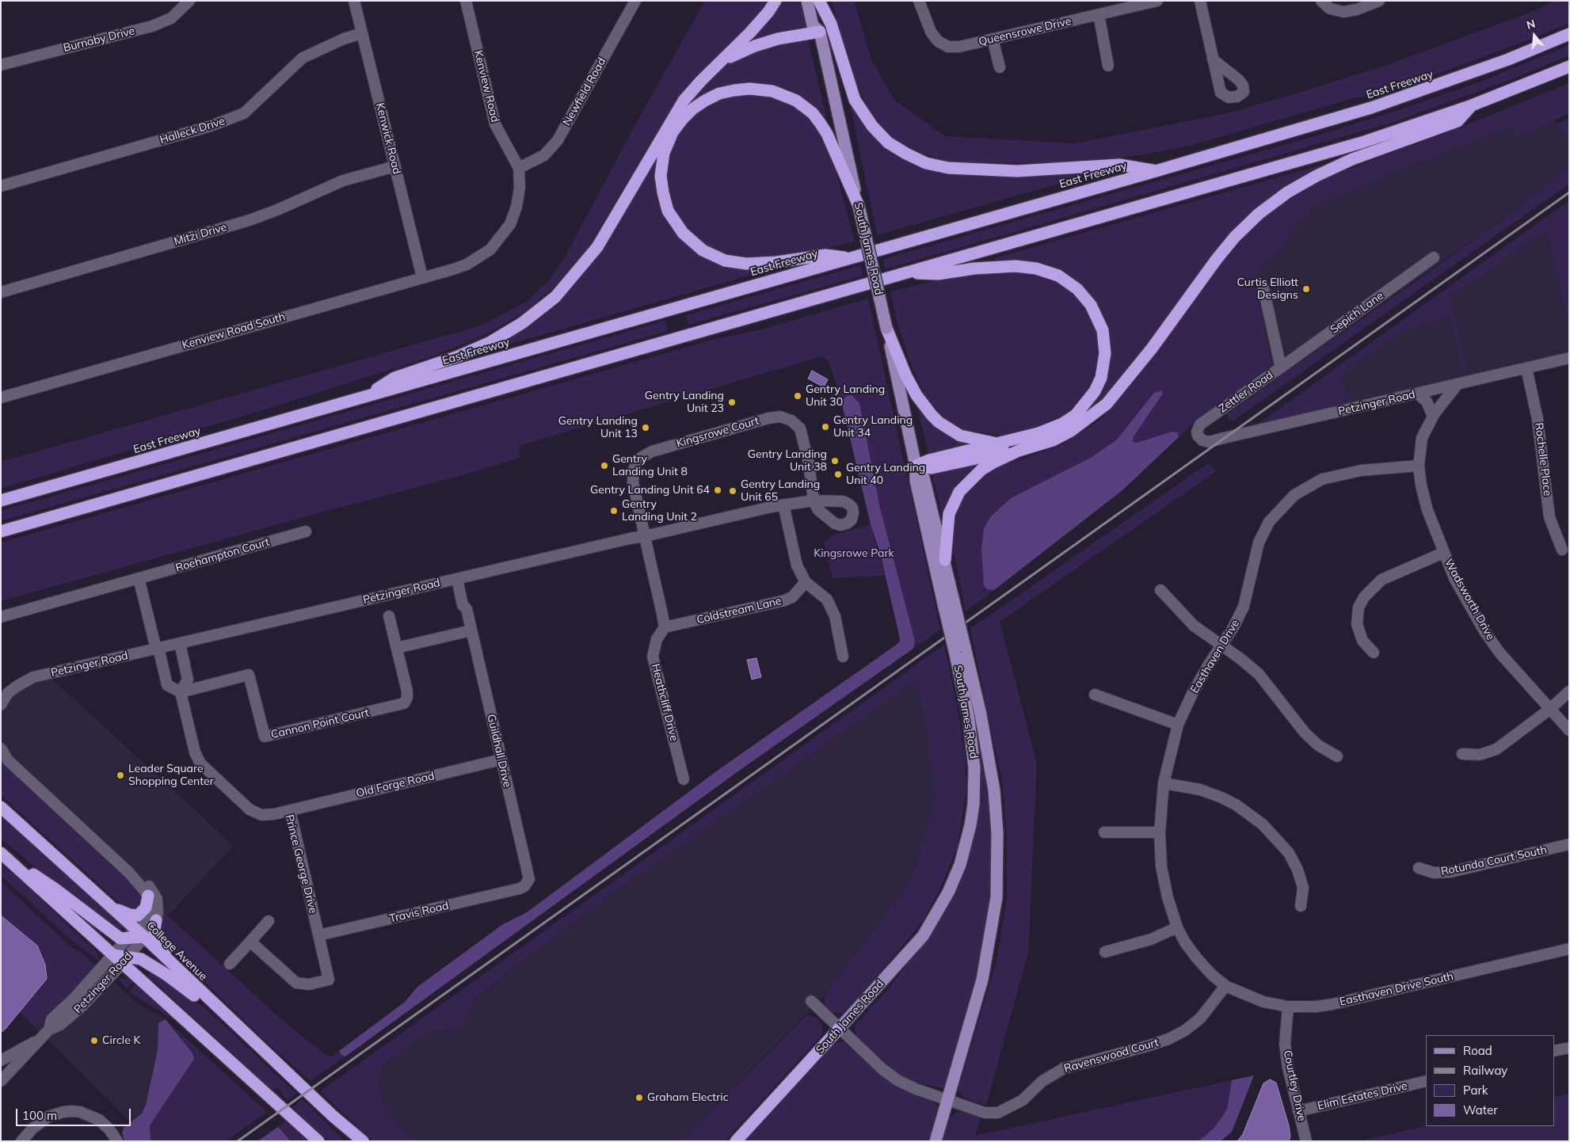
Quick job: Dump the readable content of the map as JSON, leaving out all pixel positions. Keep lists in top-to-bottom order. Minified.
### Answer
{"streets":{"highway":["East Freeway","South James Road","College Avenue"],"street":["Queensrowe Drive","Burnaby Drive","Kenview Road","Newfield Road","Halleck Drive","Kenwick Road","Mitzi Drive","Sepich Lane","Kenview Road South","Zettler Road","Petzinger Road","Kingsrowe Court","Rochelle Place","Roehampton Court","Wadsworth Drive","Coldstream Lane","Easthaven Drive","Heathcliff Drive","Cannon Point Court","Guildhall Drive","Old Forge Road","Rotunda Court South","Prince George Drive","Travis Road","Easthaven Drive South","Ravenswood Court","Courtley Drive","Elim Estates Drive"]},"crossings":[["Kenview Road","Newfield Road"],["Kenview Road","Kenview Road South"],["Halleck Drive","Kenwick Road"],["Kenwick Road","Mitzi Drive"],["Kenwick Road","Kenview Road South"],["South James Road","Ravenswood Court"],["Sepich Lane","Zettler Road"],["Zettler Road","Petzinger Road"],["Petzinger Road","Kingsrowe Court"],["Petzinger Road","Rochelle Place"],["Petzinger Road","Wadsworth Drive"],["Petzinger Road","Guildhall Drive"],["Petzinger Road","College Avenue"],["Wadsworth Drive","Easthaven Drive"],["Coldstream Lane","Heathcliff Drive"],["Easthaven Drive","Easthaven Drive South"],["Easthaven Drive","Ravenswood Court"],["Cannon Point Court","Prince George Drive"],["Guildhall Drive","Old Forge Road"],["Guildhall Drive","Travis Road"],["Old Forge Road","Prince George Drive"],["Prince George Drive","Travis Road"],["Easthaven Drive South","Ravenswood Court"],["Easthaven Drive South","Courtley Drive"],["Courtley Drive","Elim Estates Drive"]],"parks":["Kingsrowe Park"],"places":["Curtis Elliott Designs","Gentry Landing Unit 30","Gentry Landing Unit 23","Gentry Landing Unit 34","Gentry Landing Unit 13","Gentry Landing Unit 38","Gentry Landing Unit 8","Gentry Landing Unit 40","Gentry Landing Unit 64","Gentry Landing Unit 65","Gentry Landing Unit 2","Leader Square Shopping Center","Circle K","Graham Electric"],"legend":["Road","Railway","Park","Water"],"scale_bar":"100 m","north":"top"}
